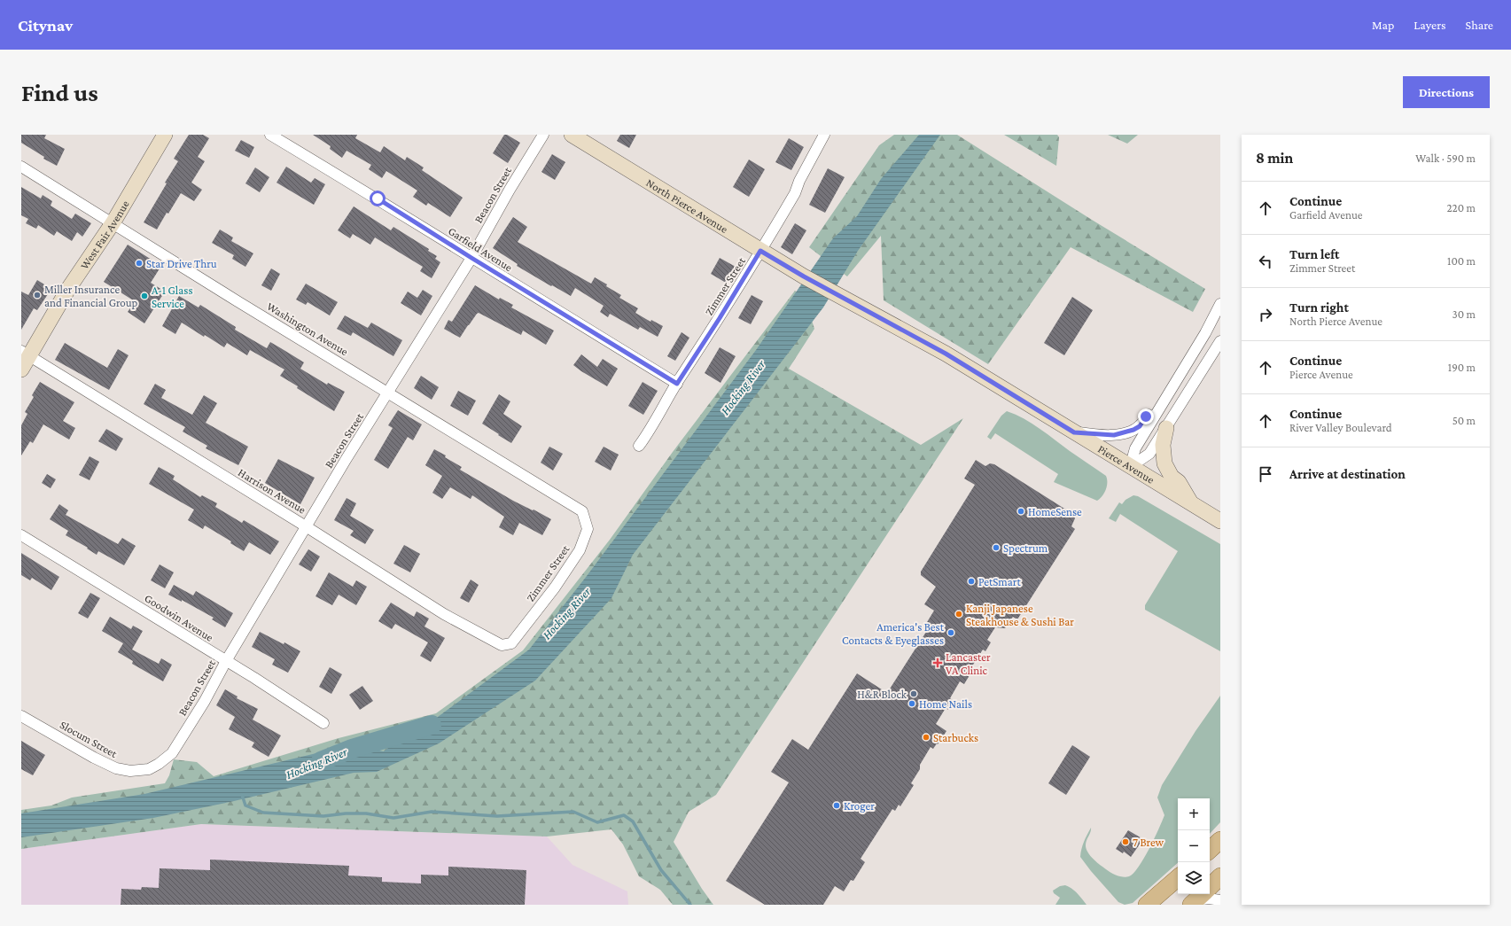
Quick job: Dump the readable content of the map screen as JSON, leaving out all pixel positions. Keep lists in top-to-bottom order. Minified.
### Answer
{"streets":{"street":["Beacon Street","North Pierce Avenue","West Fair Avenue","Garfield Avenue","Zimmer Street","Washington Avenue","Pierce Avenue","Harrison Avenue","Goodwin Avenue","Slocum Street"]},"crossings":[["Beacon Street","Garfield Avenue"],["Beacon Street","Washington Avenue"],["Beacon Street","Harrison Avenue"],["Beacon Street","Goodwin Avenue"],["Beacon Street","Slocum Street"],["North Pierce Avenue","Zimmer Street"],["North Pierce Avenue","Pierce Avenue"],["West Fair Avenue","Washington Avenue"],["West Fair Avenue","Harrison Avenue"],["Garfield Avenue","Zimmer Street"],["Zimmer Street","Washington Avenue"],["Zimmer Street","Harrison Avenue"]],"water":["Hocking River"],"places":{"other":["Star Drive Thru","Miller Insurance and Financial Group","A-1 Glass Service","HomeSense","Spectrum","PetSmart","Kanji Japanese Steakhouse & Sushi Bar","America's Best Contacts & Eyeglasses","H&R Block","Home Nails","Starbucks","Kroger","7 Brew"],"health":["Lancaster VA Clinic"]},"page":{"header":"Citynav","nav":["Map","Layers","Share"],"buttons":"Directions","title":"Find us","heading":["8 min","Walk · 590 m"],"list":[["Continue","Garfield Avenue","220 m"],["Turn left","Zimmer Street","100 m"],["Turn right","North Pierce Avenue","30 m"],["Continue","Pierce Avenue","190 m"],["Continue","River Valley Boulevard","50 m"],"Arrive at destination"],"map_buttons":["+","−"]}}
